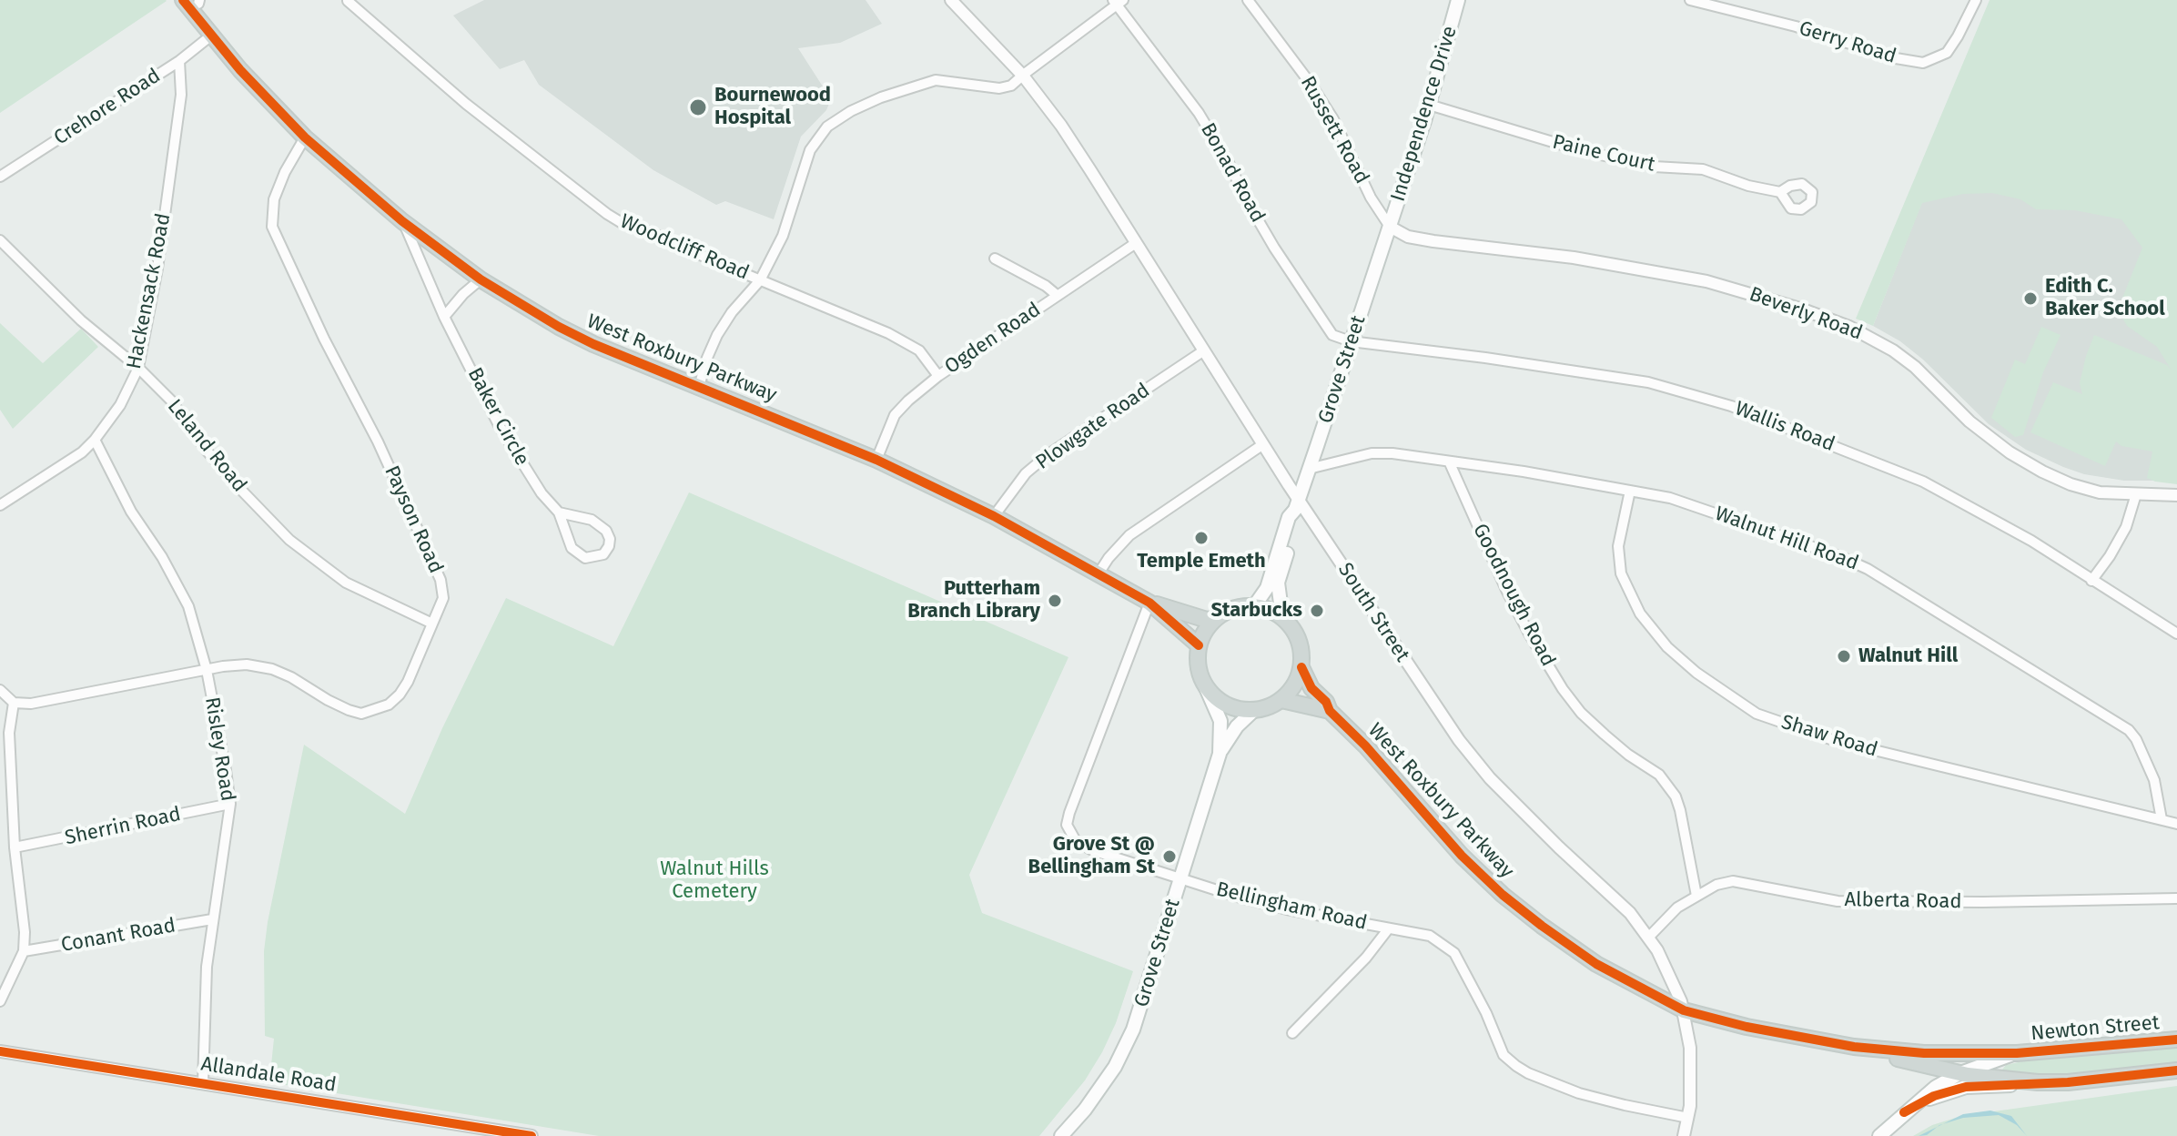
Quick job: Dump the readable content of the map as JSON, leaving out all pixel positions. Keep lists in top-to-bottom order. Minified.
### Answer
{"streets":{"main road":["Independence Drive","West Roxbury Parkway","Grove Street","Newton Street"],"street":["Gerry Road","Crehore Road","Russett Road","Paine Court","Bonad Road","Woodcliff Road","Hackensack Road","Beverly Road","Ogden Road","Baker Circle","Plowgate Road","Wallis Road","Leland Road","Payson Road","Walnut Hill Road","Goodnough Road","South Street","Shaw Road","Risley Road","Sherrin Road","Alberta Road","Bellingham Road","Conant Road","Allandale Road"]},"crossings":[["Crehore Road","Hackensack Road"],["Crehore Road","West Roxbury Parkway"],["Independence Drive","Russett Road"],["Independence Drive","Paine Court"],["Independence Drive","Beverly Road"],["Independence Drive","Grove Street"],["Russett Road","Beverly Road"],["Russett Road","Grove Street"],["Bonad Road","Grove Street"],["Bonad Road","Wallis Road"],["Woodcliff Road","Ogden Road"],["Hackensack Road","Leland Road"],["Hackensack Road","Risley Road"],["Beverly Road","Grove Street"],["Ogden Road","West Roxbury Parkway"],["Ogden Road","South Street"],["West Roxbury Parkway","Grove Street"],["West Roxbury Parkway","Baker Circle"],["West Roxbury Parkway","Plowgate Road"],["West Roxbury Parkway","Payson Road"],["West Roxbury Parkway","South Street"],["West Roxbury Parkway","Bellingham Road"],["West Roxbury Parkway","Newton Street"],["Grove Street","Wallis Road"],["Grove Street","Walnut Hill Road"],["Grove Street","South Street"],["Grove Street","Bellingham Road"],["Plowgate Road","South Street"],["Leland Road","Payson Road"],["Payson Road","Risley Road"],["Walnut Hill Road","Goodnough Road"],["Walnut Hill Road","Shaw Road"],["Goodnough Road","Alberta Road"],["South Street","Alberta Road"],["South Street","Bellingham Road"],["Risley Road","Sherrin Road"],["Risley Road","Conant Road"],["Risley Road","Allandale Road"]],"parks":["Walnut Hills Cemetery"],"places":["Bournewood Hospital","Edith C. Baker School","Temple Emeth","Putterham Branch Library","Starbucks","Walnut Hill","Grove St @ Bellingham St"]}
